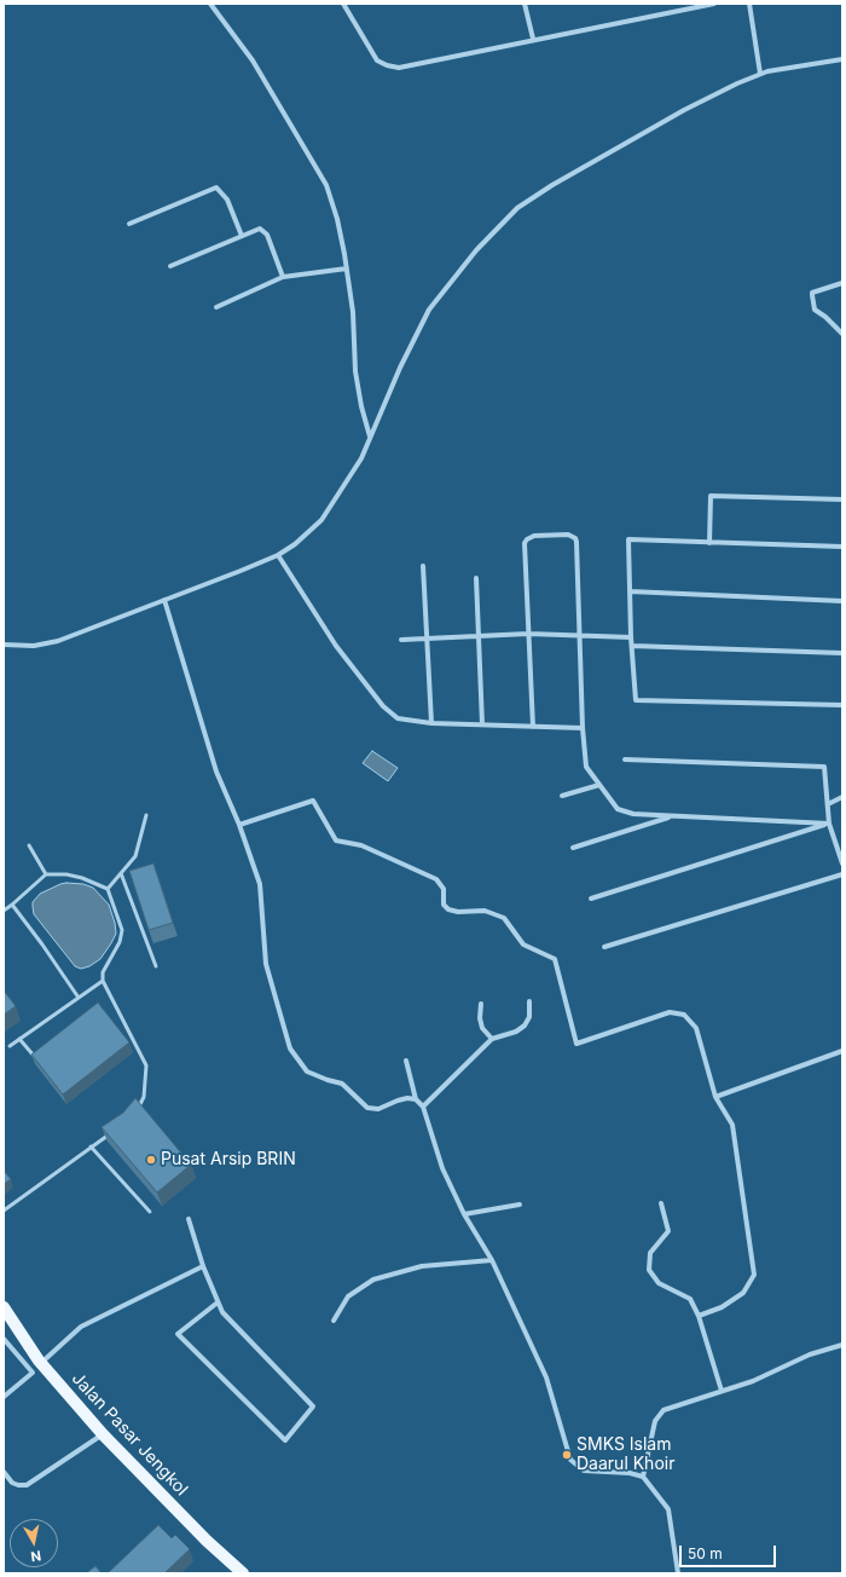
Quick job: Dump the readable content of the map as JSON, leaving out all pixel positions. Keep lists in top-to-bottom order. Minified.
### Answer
{"streets":{"main road":["Jalan Pasar Jengkol"]},"places":["Pusat Arsip BRIN","SMKS Islam Daarul Khoir"],"scale_bar":"50 m","north":"bottom"}
